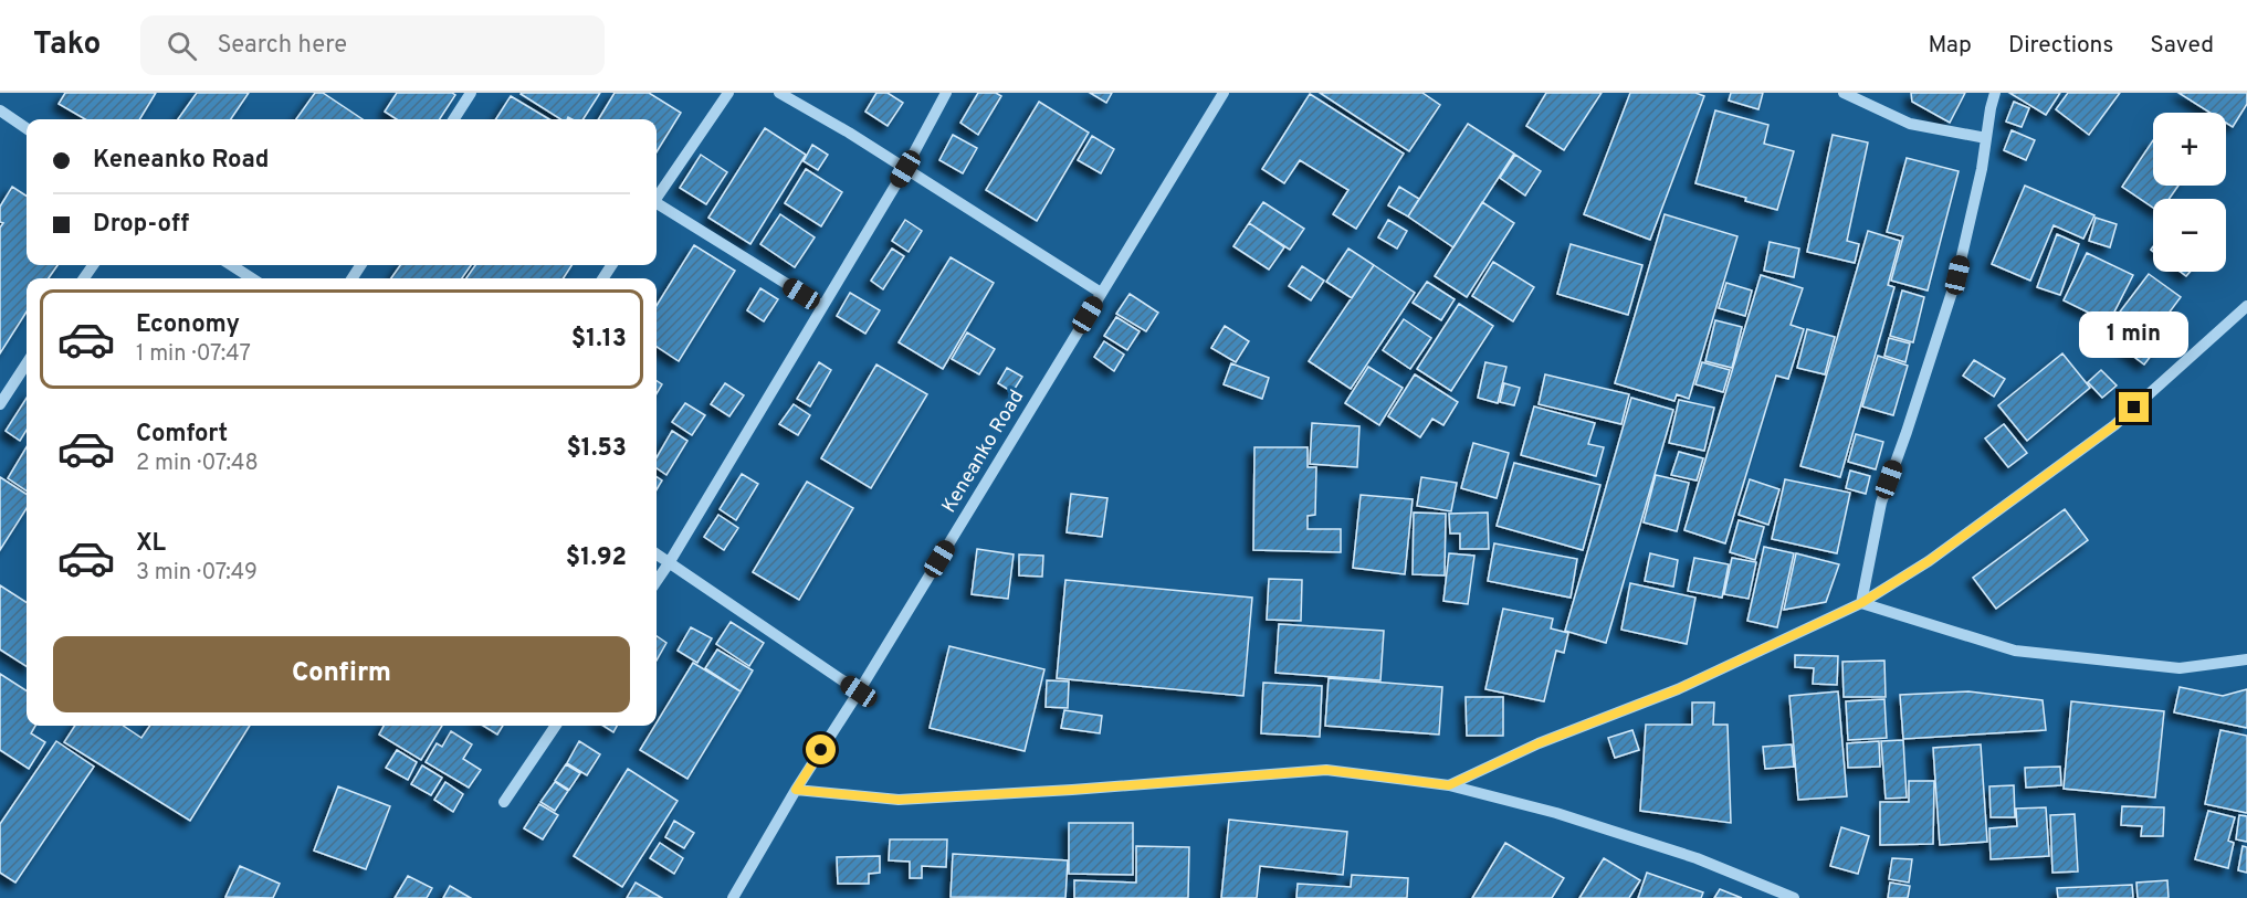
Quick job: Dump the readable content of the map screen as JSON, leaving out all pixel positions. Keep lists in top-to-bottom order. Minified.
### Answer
{"streets":{"street":["Keneanko Road"]},"page":{"header":"Tako","search":"Search here","nav":["Map","Directions","Saved"],"map_buttons":["+","−"],"banner":["Keneanko Road","Drop-off"],"list":[{"name":"Economy","note":"1 min · 07:47","value":"$1.13"},{"name":"Comfort","note":"2 min · 07:48","value":"$1.53"},{"name":"XL","note":"3 min · 07:49","value":"$1.92"}],"bubble":"1 min","buttons":"Confirm"}}
